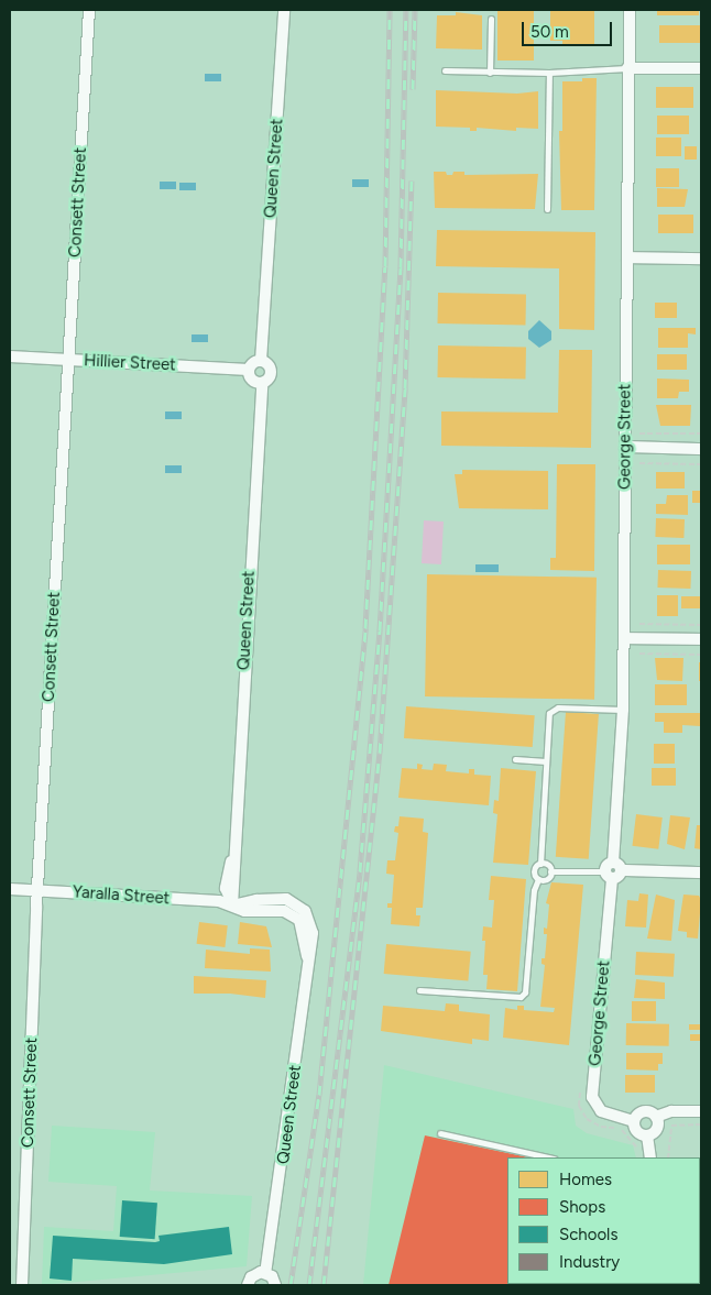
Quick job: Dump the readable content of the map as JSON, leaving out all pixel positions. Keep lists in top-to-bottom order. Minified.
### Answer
{"streets":{"street":["Queen Street","Consett Street","Hillier Street","George Street","Yaralla Street"]},"crossings":[["Queen Street","Hillier Street"],["Queen Street","Yaralla Street"],["Consett Street","Hillier Street"],["Consett Street","Yaralla Street"]],"legend":["Homes","Shops","Schools","Industry"],"scale_bar":"50 m"}
